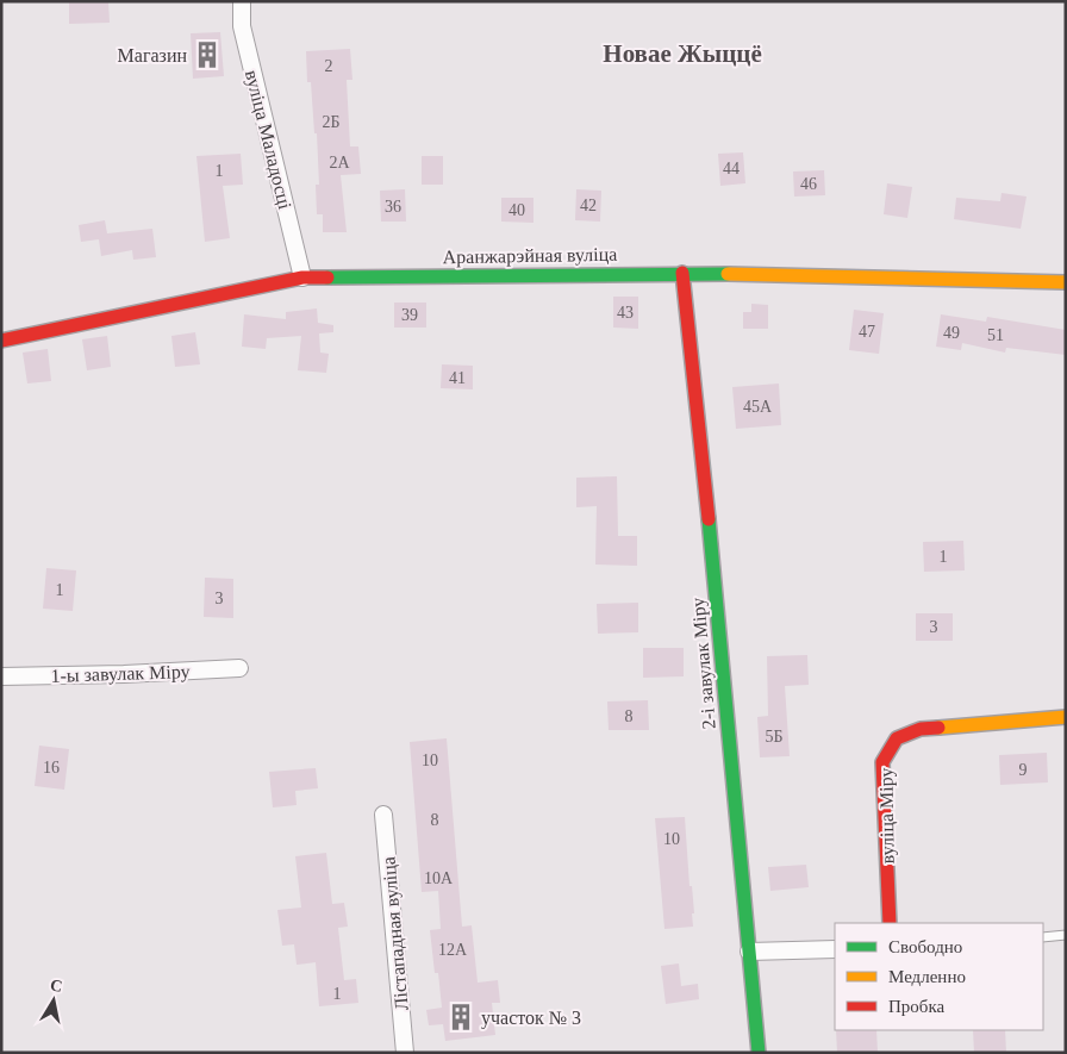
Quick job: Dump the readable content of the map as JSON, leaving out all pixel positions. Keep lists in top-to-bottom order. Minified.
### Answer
{"streets":{"street":["вуліца Маладосці","Аранжарэйная вуліца","2-і завулак Міру","1-ы завулак Міру","вуліца Міру","Лістападная вуліца"]},"crossings":[["вуліца Маладосці","Аранжарэйная вуліца"],["Аранжарэйная вуліца","2-і завулак Міру"]],"districts":["Новае Жыццё"],"places":{"building":["Магазин","участок № 3"]},"house_numbers":["2","2Б","2А","44","1","46","42","36","40","43","39","47","49","51","41","45А","1","1","3","3","8","5Б","10","16","9","8","10","10А","12А","1"],"legend":["Свободно","Медленно","Пробка"],"north":"top"}
